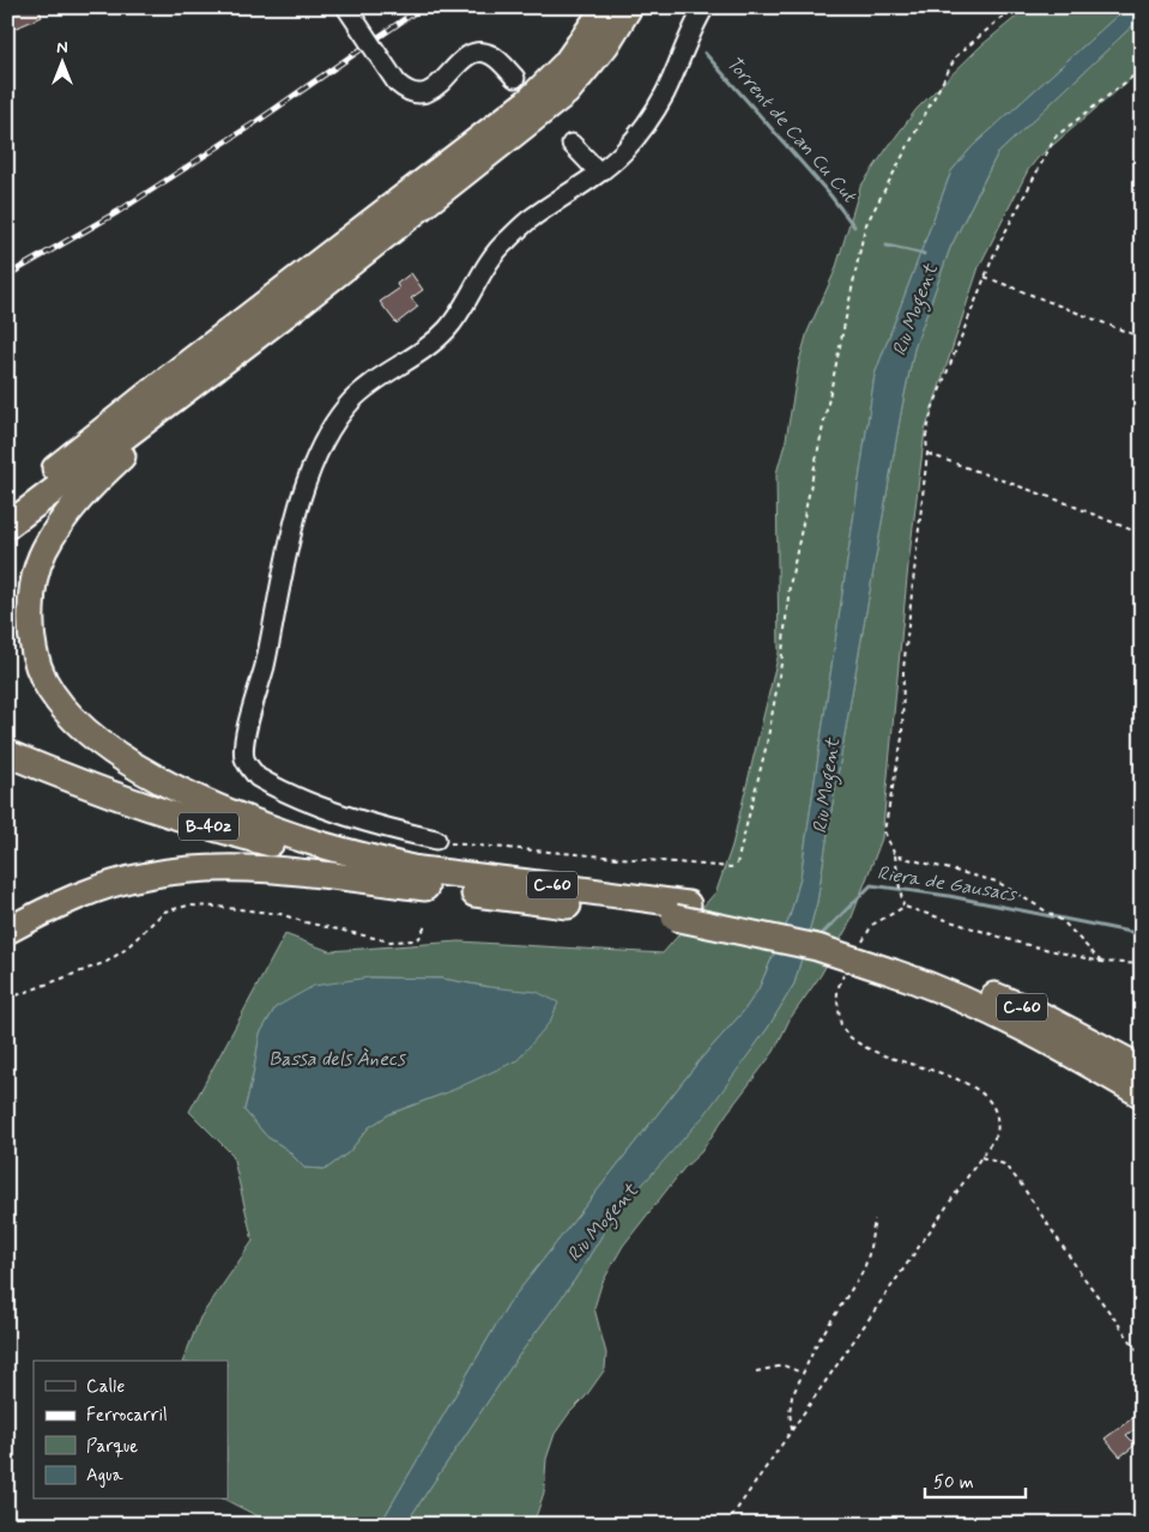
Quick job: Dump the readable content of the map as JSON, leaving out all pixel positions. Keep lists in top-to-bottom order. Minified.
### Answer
{"streets":{"highway":["B-40z","C-60"]},"crossings":[["B-40z","C-60"]],"water":["Torrent de Can Cu Cut","Riu Mogent","Riera de Gausacs","Bassa dels Ànecs"],"legend":["Calle","Ferrocarril","Parque","Agua"],"scale_bar":"50 m","north":"top"}
